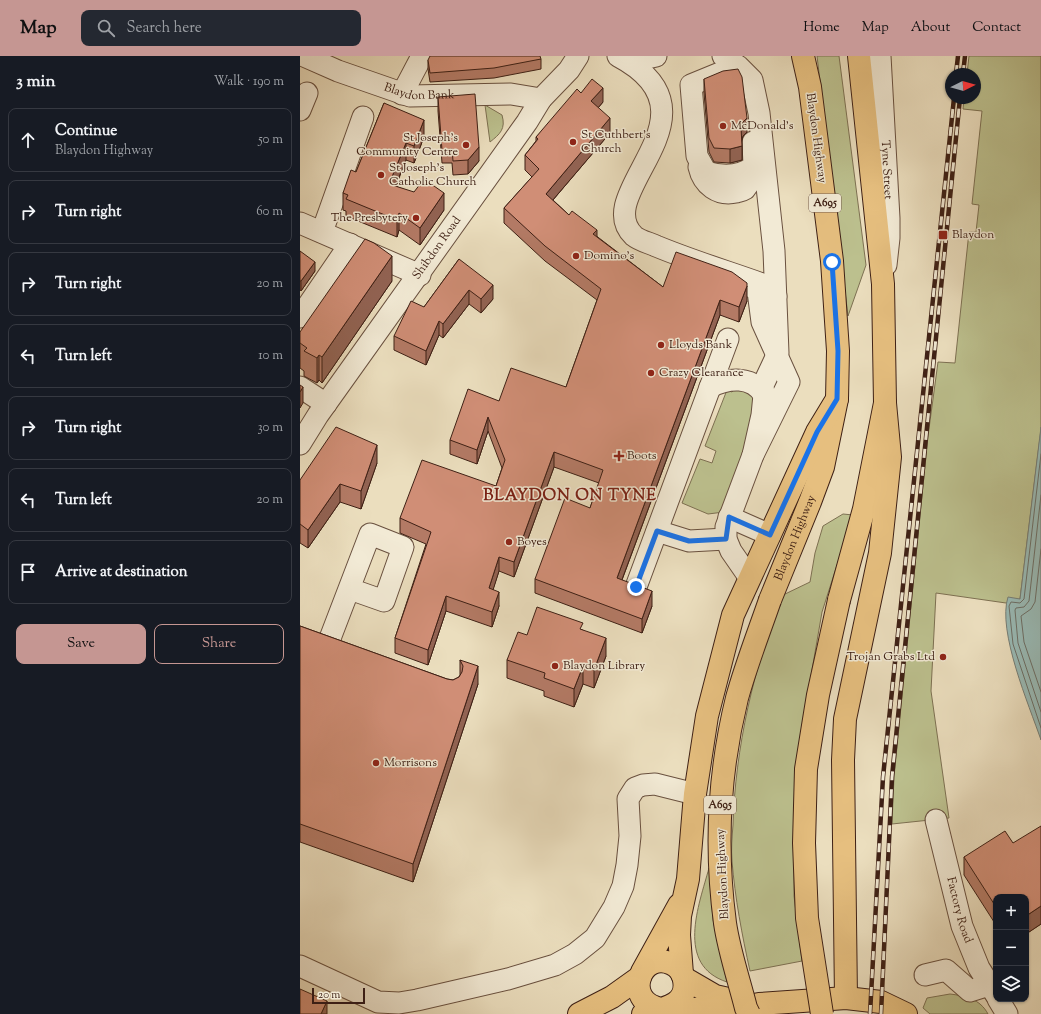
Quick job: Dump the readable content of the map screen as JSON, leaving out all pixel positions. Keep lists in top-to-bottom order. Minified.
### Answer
{"streets":{"main road":["Blaydon Highway","A695"],"street":["Blaydon Bank","Tyne Street","Shibdon Road","Factory Road"]},"crossings":[["Blaydon Bank","Shibdon Road"]],"districts":["BLAYDON ON TYNE"],"places":{"other":["McDonald's","St Cuthbert's Church","St Joseph's Community Centre","St Joseph's Catholic Church","The Presbytery","Domino's","Lloyds Bank","Crazy Clearance","Boyes","Trojan Grabs Ltd","Blaydon Library","Morrisons"],"transit":["Blaydon"],"health":["Boots"]},"scale_bar":"20 m","north":"right","page":{"header":"Map","search":"Search here","nav":["Home","Map","About","Contact"],"heading":["3 min","Walk · 190 m"],"list":[["Continue","Blaydon Highway","50 m"],["Turn right","60 m"],["Turn right","20 m"],["Turn left","10 m"],["Turn right","30 m"],["Turn left","20 m"],"Arrive at destination"],"buttons":["Save","Share"],"map_buttons":["+","−"],"scale":"20 m"}}
